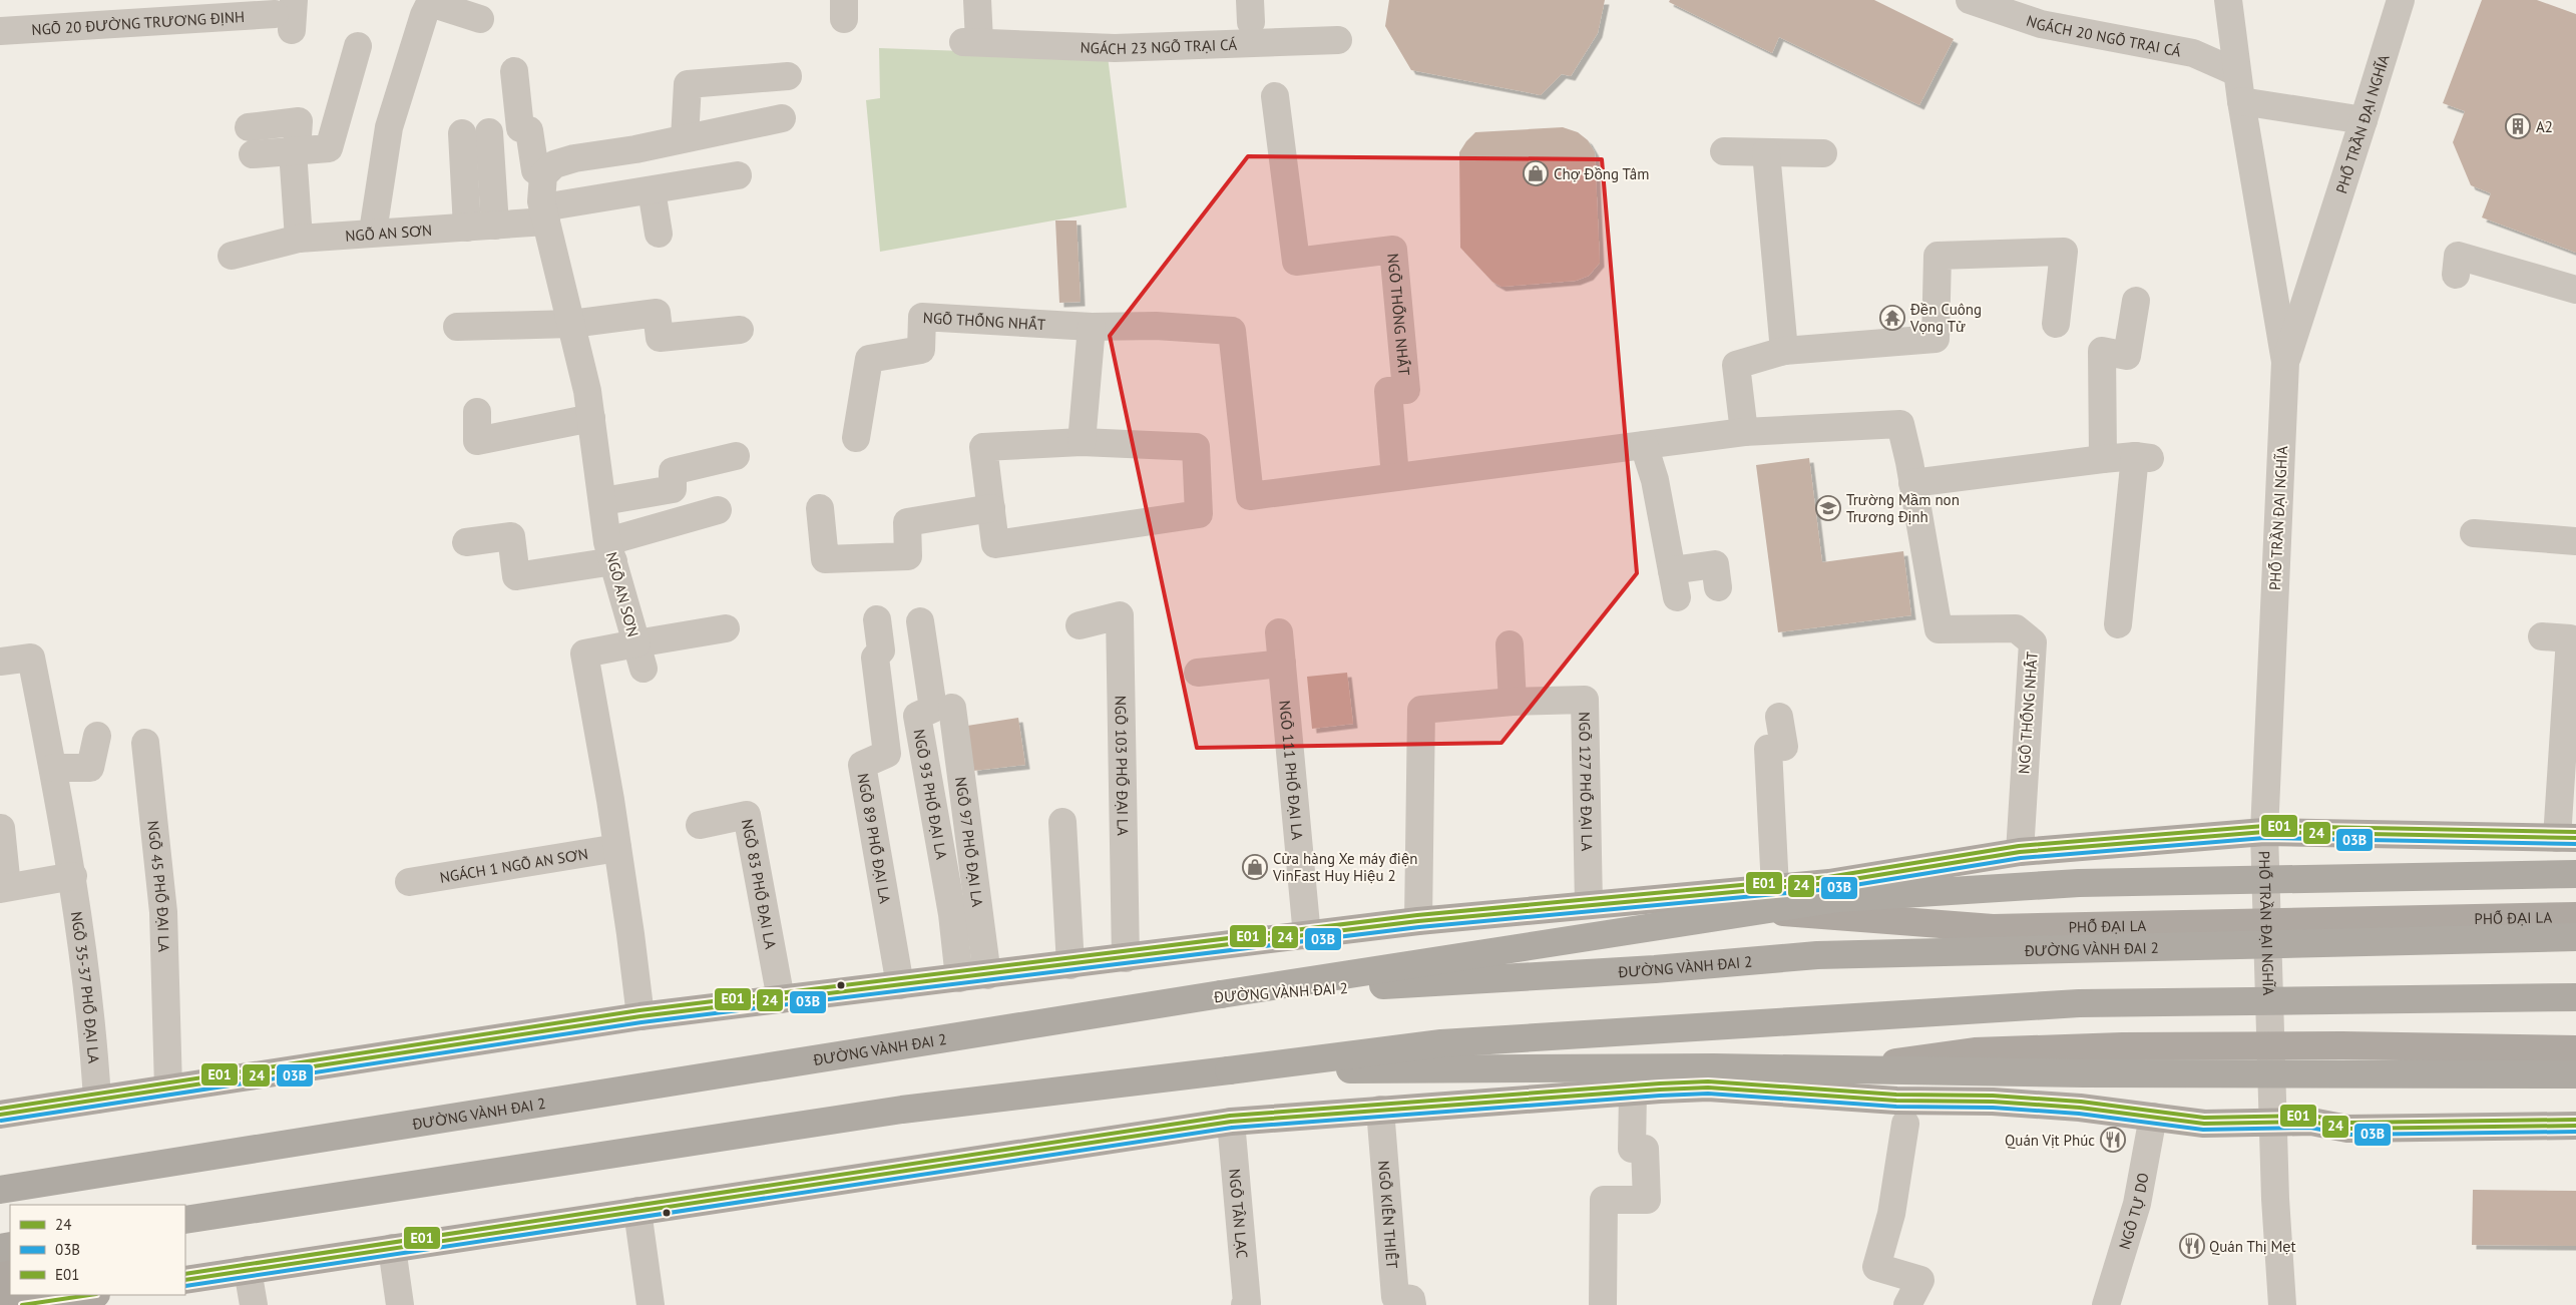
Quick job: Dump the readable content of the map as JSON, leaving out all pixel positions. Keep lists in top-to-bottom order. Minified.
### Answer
{"streets":{"highway":["ĐƯỜNG VÀNH ĐAI 2"],"main road":["PHỐ ĐẠI LA"],"street":["NGÕ 20 ĐƯỜNG TRƯƠNG ĐỊNH","NGÁCH 20 NGÕ TRẠI CÁ","NGÁCH 23 NGÕ TRẠI CÁ","PHỐ TRẦN ĐẠI NGHĨA","NGÕ AN SƠN","NGÕ THỐNG NHẤT","NGÕ 103 PHỐ ĐẠI LA","NGÕ 111 PHỐ ĐẠI LA","NGÕ 127 PHỐ ĐẠI LA","NGÕ 93 PHỐ ĐẠI LA","NGÕ 89 PHỐ ĐẠI LA","NGÕ 97 PHỐ ĐẠI LA","NGÁCH 1 NGÕ AN SƠN","NGÕ 83 PHỐ ĐẠI LA","NGÕ 45 PHỐ ĐẠI LA","NGÕ 35-37 PHỐ ĐẠI LA","NGÕ TỰ DO","NGÕ TÂN LẠC","NGÕ KIẾN THIẾT"]},"crossings":[["NGÁCH 20 NGÕ TRẠI CÁ","PHỐ TRẦN ĐẠI NGHĨA"],["PHỐ TRẦN ĐẠI NGHĨA","PHỐ ĐẠI LA"],["NGÕ AN SƠN","NGÁCH 1 NGÕ AN SƠN"],["NGÕ AN SƠN","PHỐ ĐẠI LA"],["NGÕ THỐNG NHẤT","PHỐ ĐẠI LA"],["NGÕ 103 PHỐ ĐẠI LA","PHỐ ĐẠI LA"],["NGÕ 111 PHỐ ĐẠI LA","PHỐ ĐẠI LA"],["NGÕ 127 PHỐ ĐẠI LA","PHỐ ĐẠI LA"],["NGÕ 93 PHỐ ĐẠI LA","PHỐ ĐẠI LA"],["NGÕ 89 PHỐ ĐẠI LA","PHỐ ĐẠI LA"],["NGÕ 97 PHỐ ĐẠI LA","PHỐ ĐẠI LA"],["NGÕ 83 PHỐ ĐẠI LA","PHỐ ĐẠI LA"],["NGÕ 45 PHỐ ĐẠI LA","PHỐ ĐẠI LA"],["PHỐ ĐẠI LA","NGÕ 35-37 PHỐ ĐẠI LA"]],"places":{"building":["A2"],"shop":["Chợ Đồng Tâm","Cửa hàng Xe máy điện VinFast Huy Hiệu 2"],"temple":["Đền Cuông Vọng Tử"],"school or university":["Trường Mầm non Trương Định"],"restaurant":["Quán Vịt Phúc","Quán Thị Mẹt"]},"lines":["transit line E01","transit line 24","transit line 03B"],"legend":["24","03B","E01"]}
